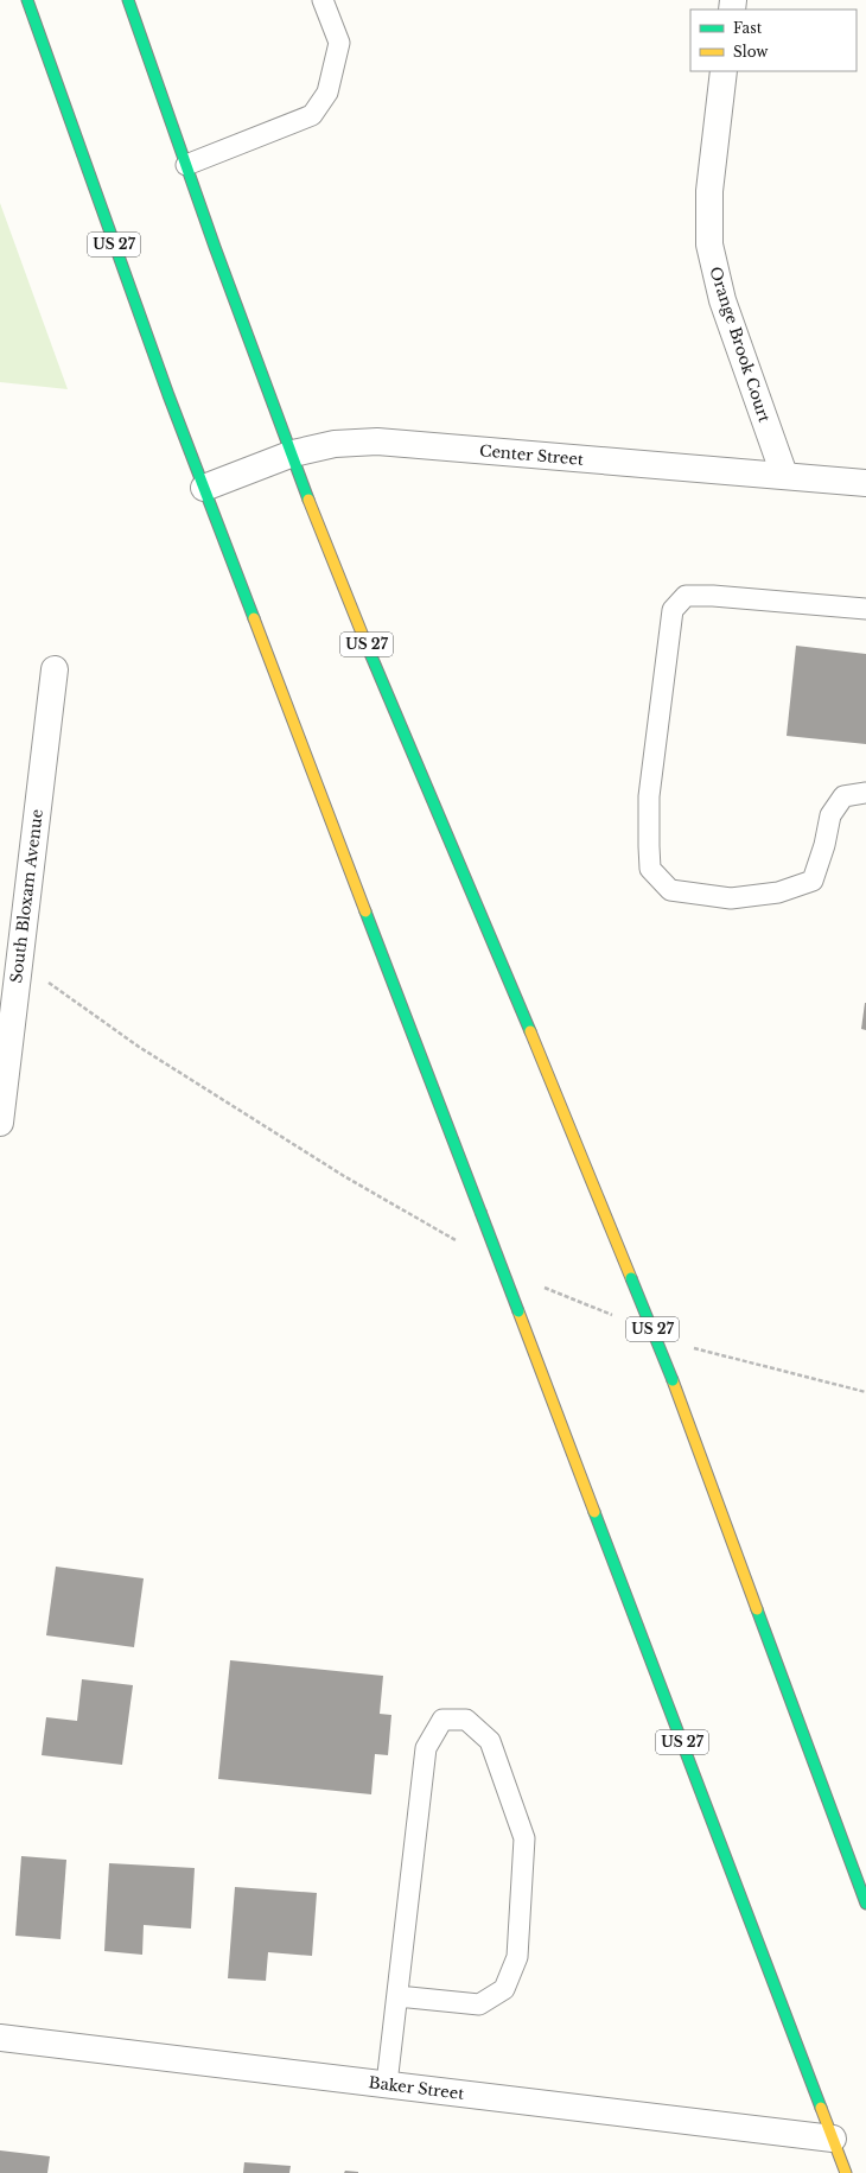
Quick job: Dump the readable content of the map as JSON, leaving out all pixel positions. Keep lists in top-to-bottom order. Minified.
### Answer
{"streets":{"highway":["US 27"],"street":["Orange Brook Court","Center Street","South Bloxam Avenue","Baker Street"]},"crossings":[["US 27","Center Street"],["US 27","Baker Street"],["Orange Brook Court","Center Street"]],"legend":["Fast","Slow"]}
